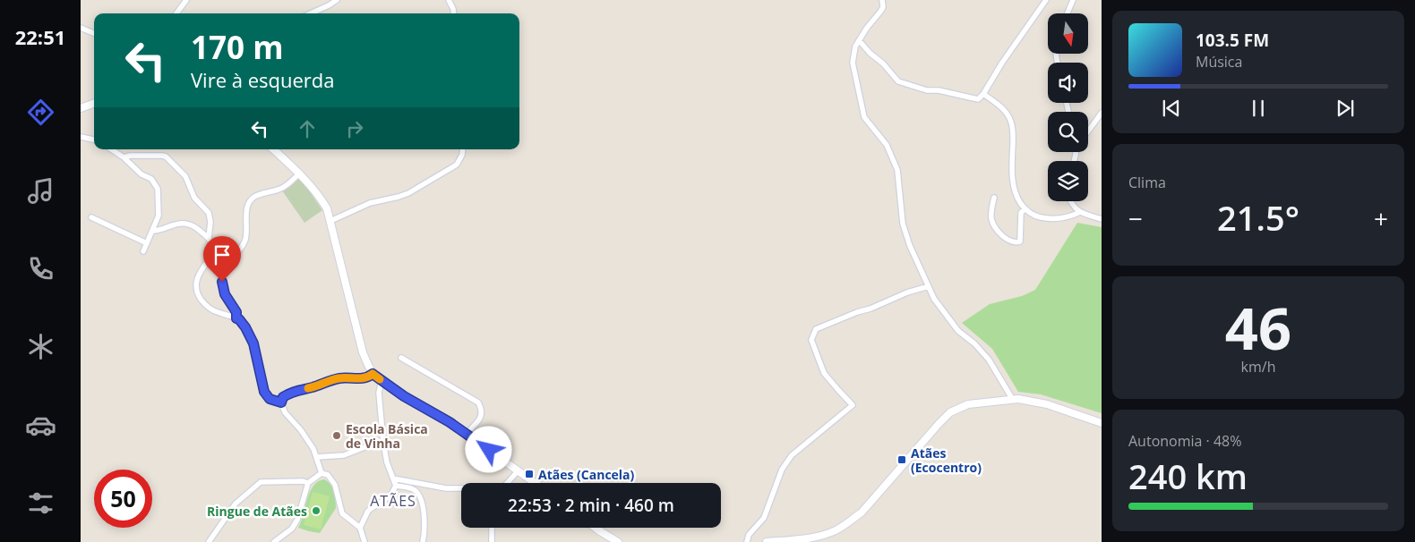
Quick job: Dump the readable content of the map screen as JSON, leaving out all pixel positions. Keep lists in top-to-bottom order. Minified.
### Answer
{"districts":["ATÃES"],"places":{"other":["Escola Básica de Vinha","Ringue de Atães"],"transit":["Atães (Ecocentro)","Atães (Cancela)"]},"north":"bottom","page":{"tabs":"22:51","turn":["170 m","Vire à esquerda"],"song":["103.5 FM","Música"],"tile":["Clima",["46","km/h"],["Autonomia · 48%","240 km"]],"heat":["−","21.5°","+"],"limit":"50","trip":"22:53 · 2 min · 460 m"}}
